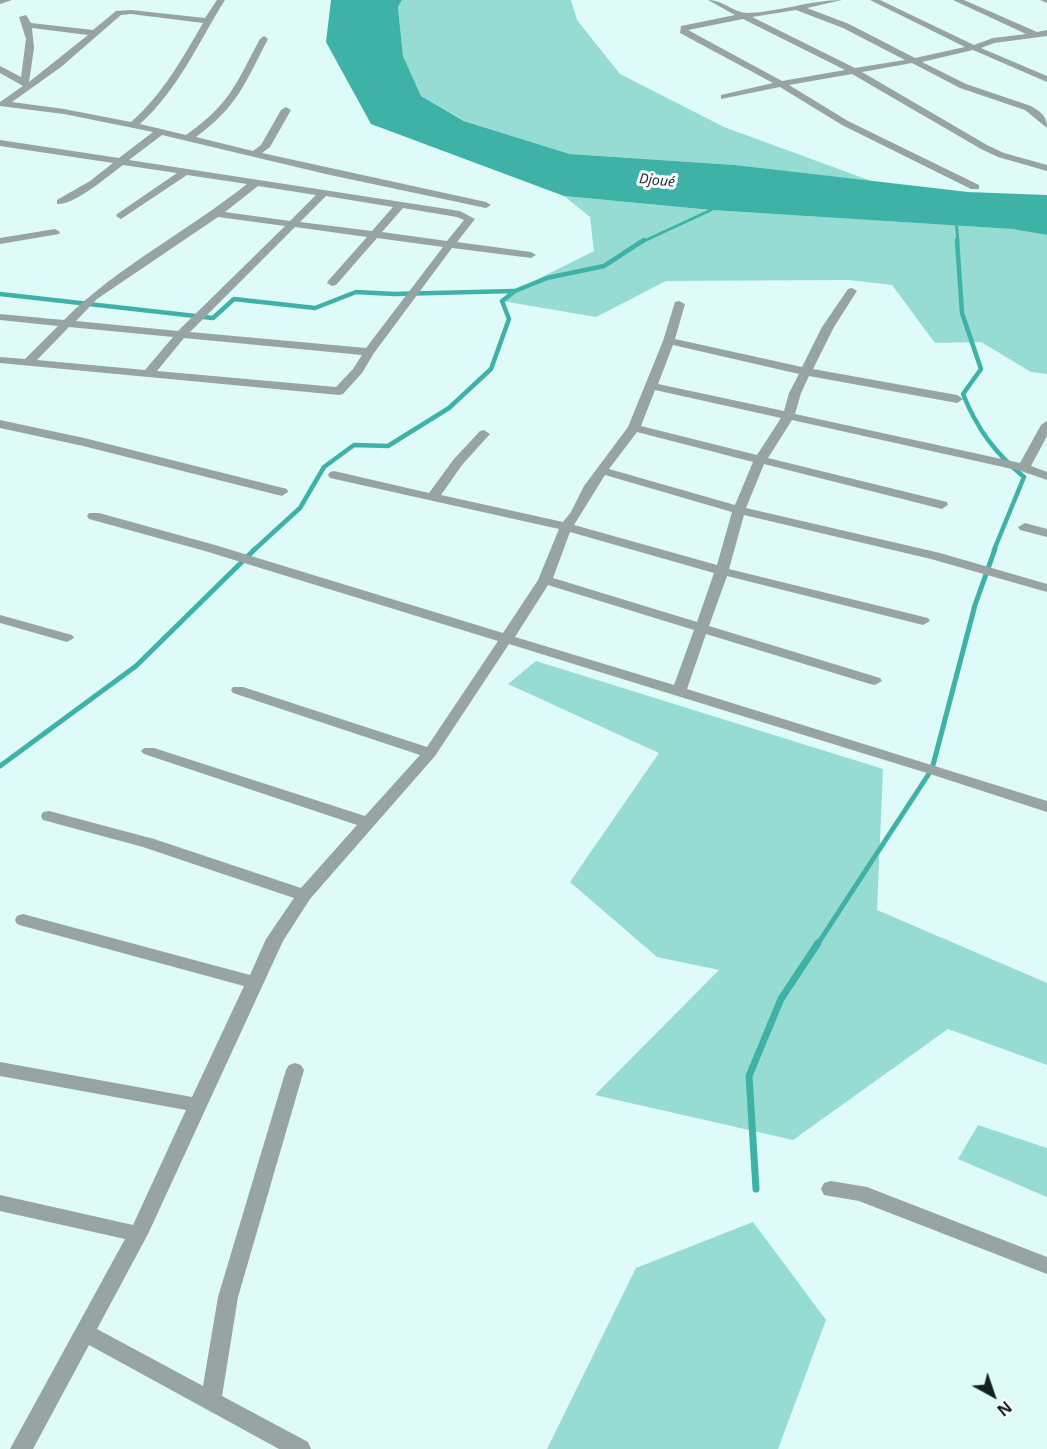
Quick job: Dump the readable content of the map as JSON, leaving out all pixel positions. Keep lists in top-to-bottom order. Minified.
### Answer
{"water":["Djoué"],"north":"bottom right"}
